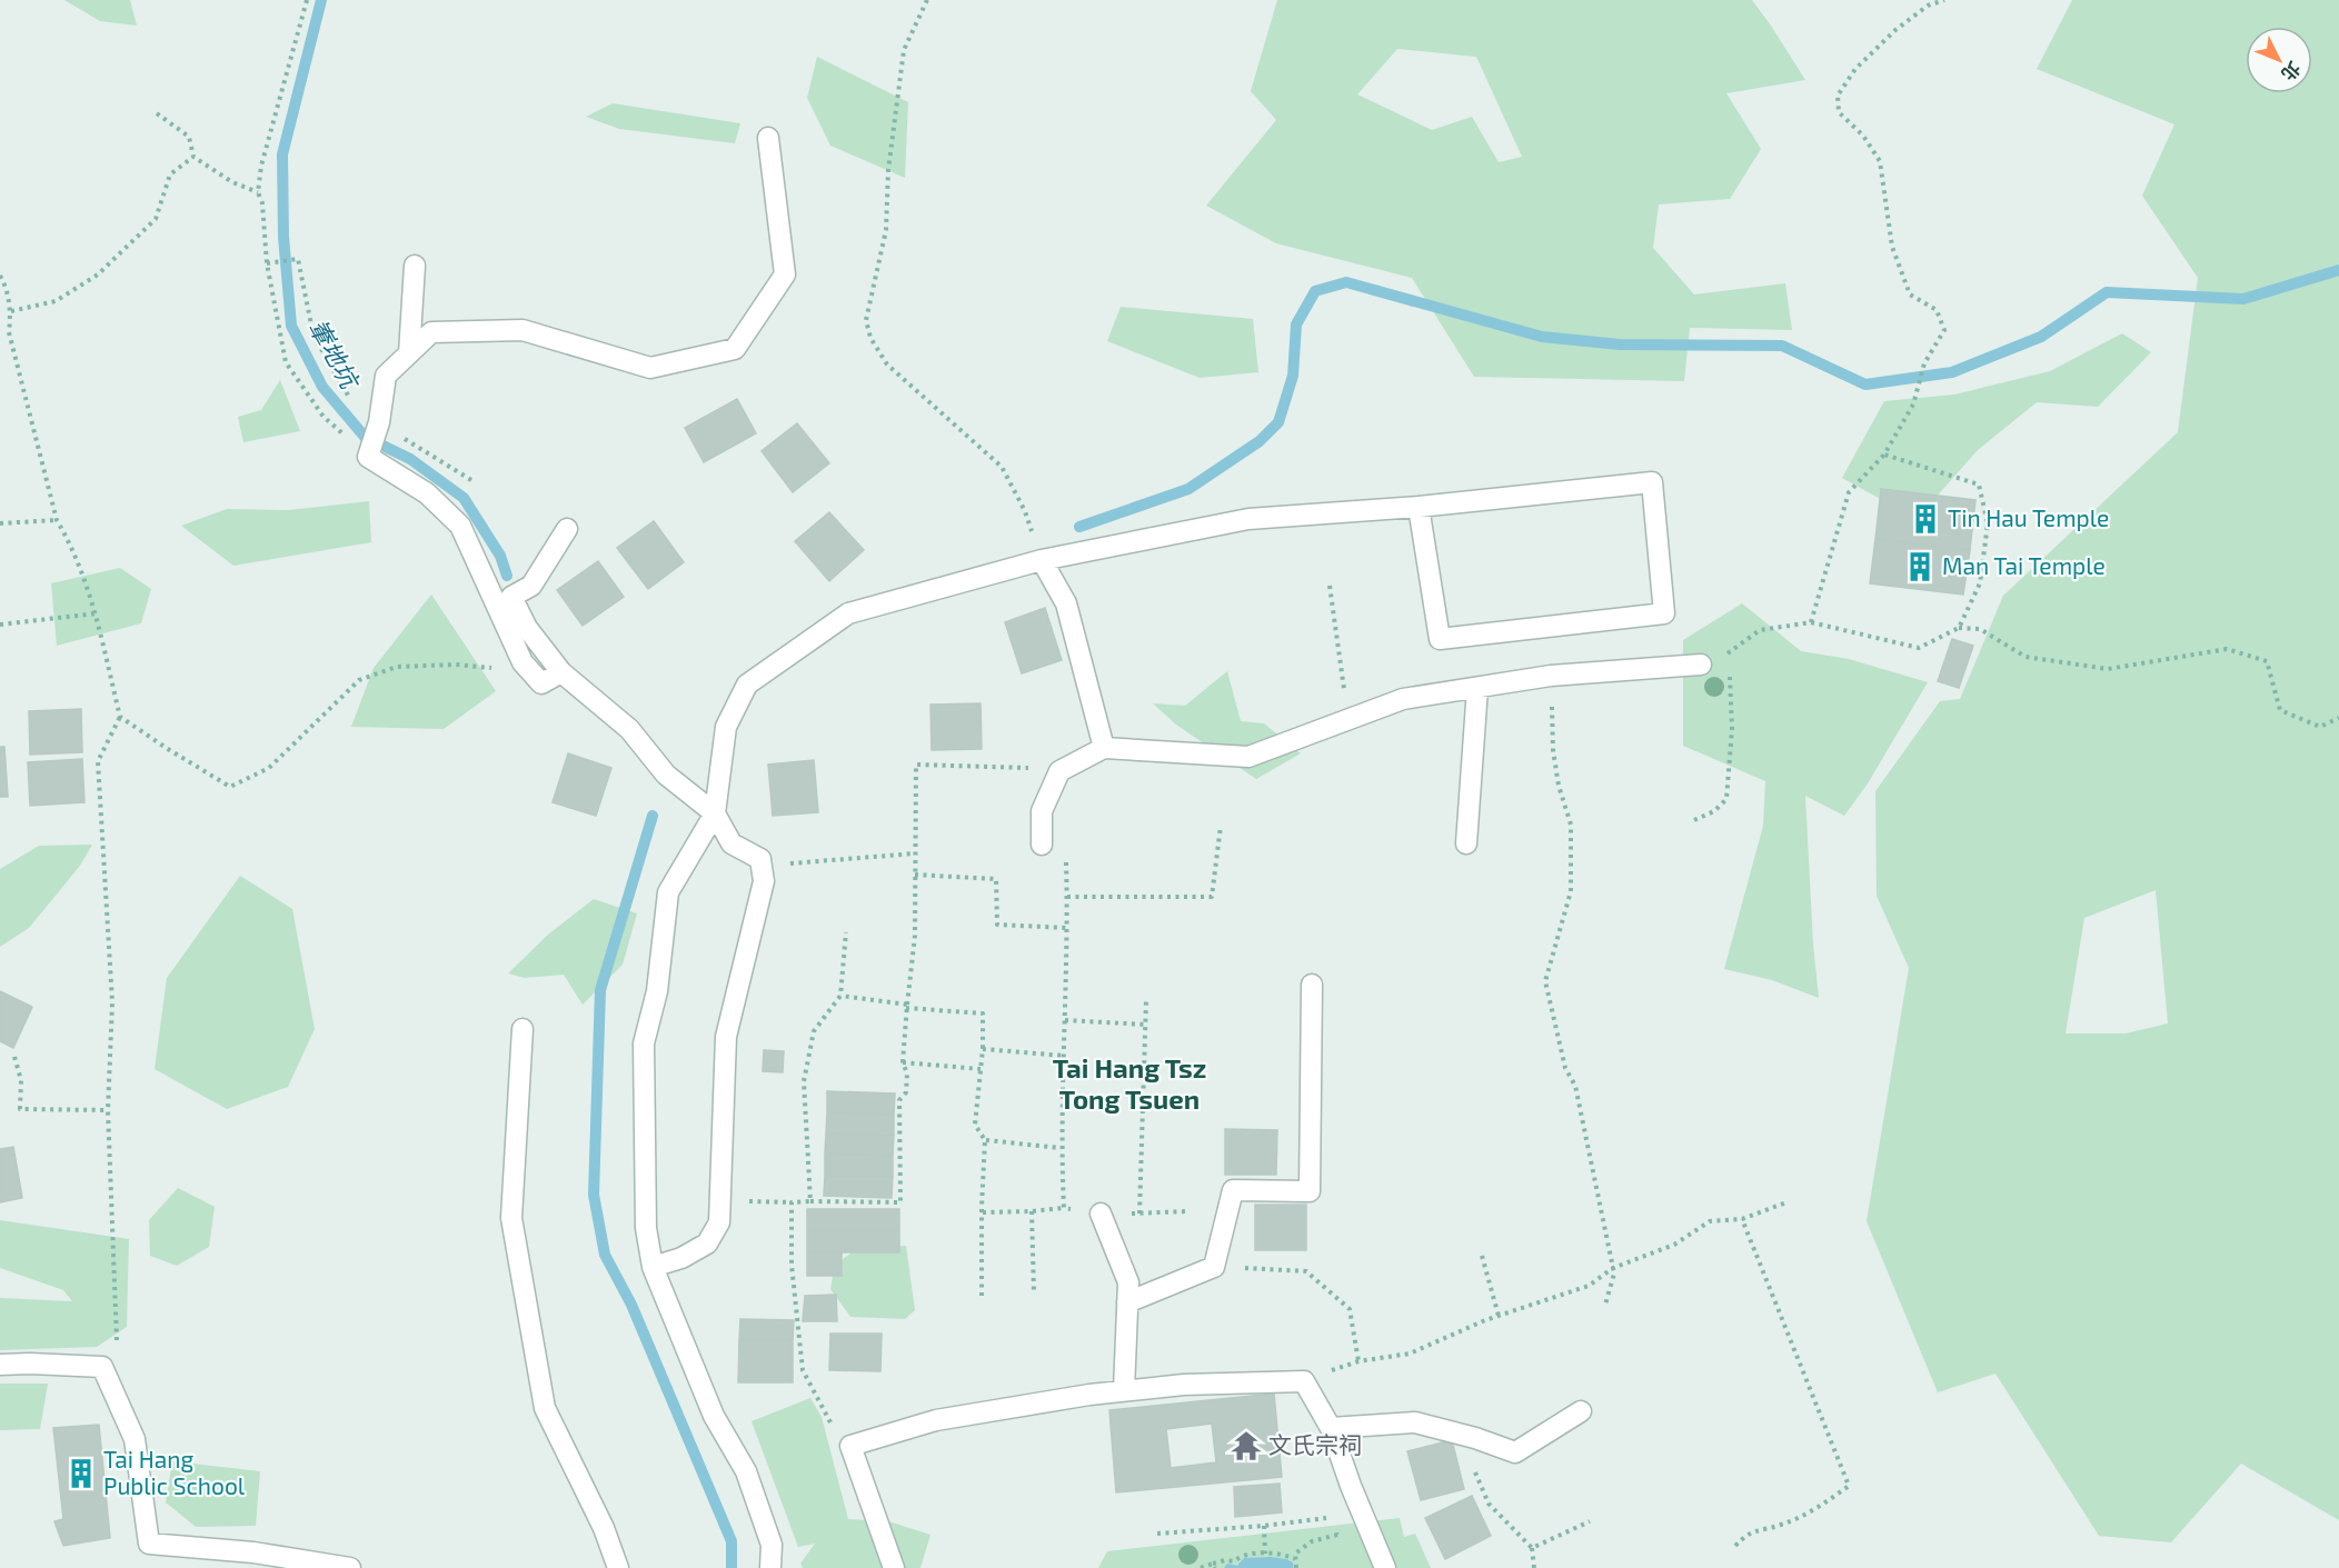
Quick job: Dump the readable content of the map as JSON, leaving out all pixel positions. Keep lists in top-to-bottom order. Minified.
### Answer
{"districts":["Tai Hang Tsz Tong Tsuen"],"water":["輋地坑"],"places":{"building":["Tin Hau Temple","Man Tai Temple","Tai Hang Public School"],"temple":["文氏宗祠"]},"north":"bottom right"}
